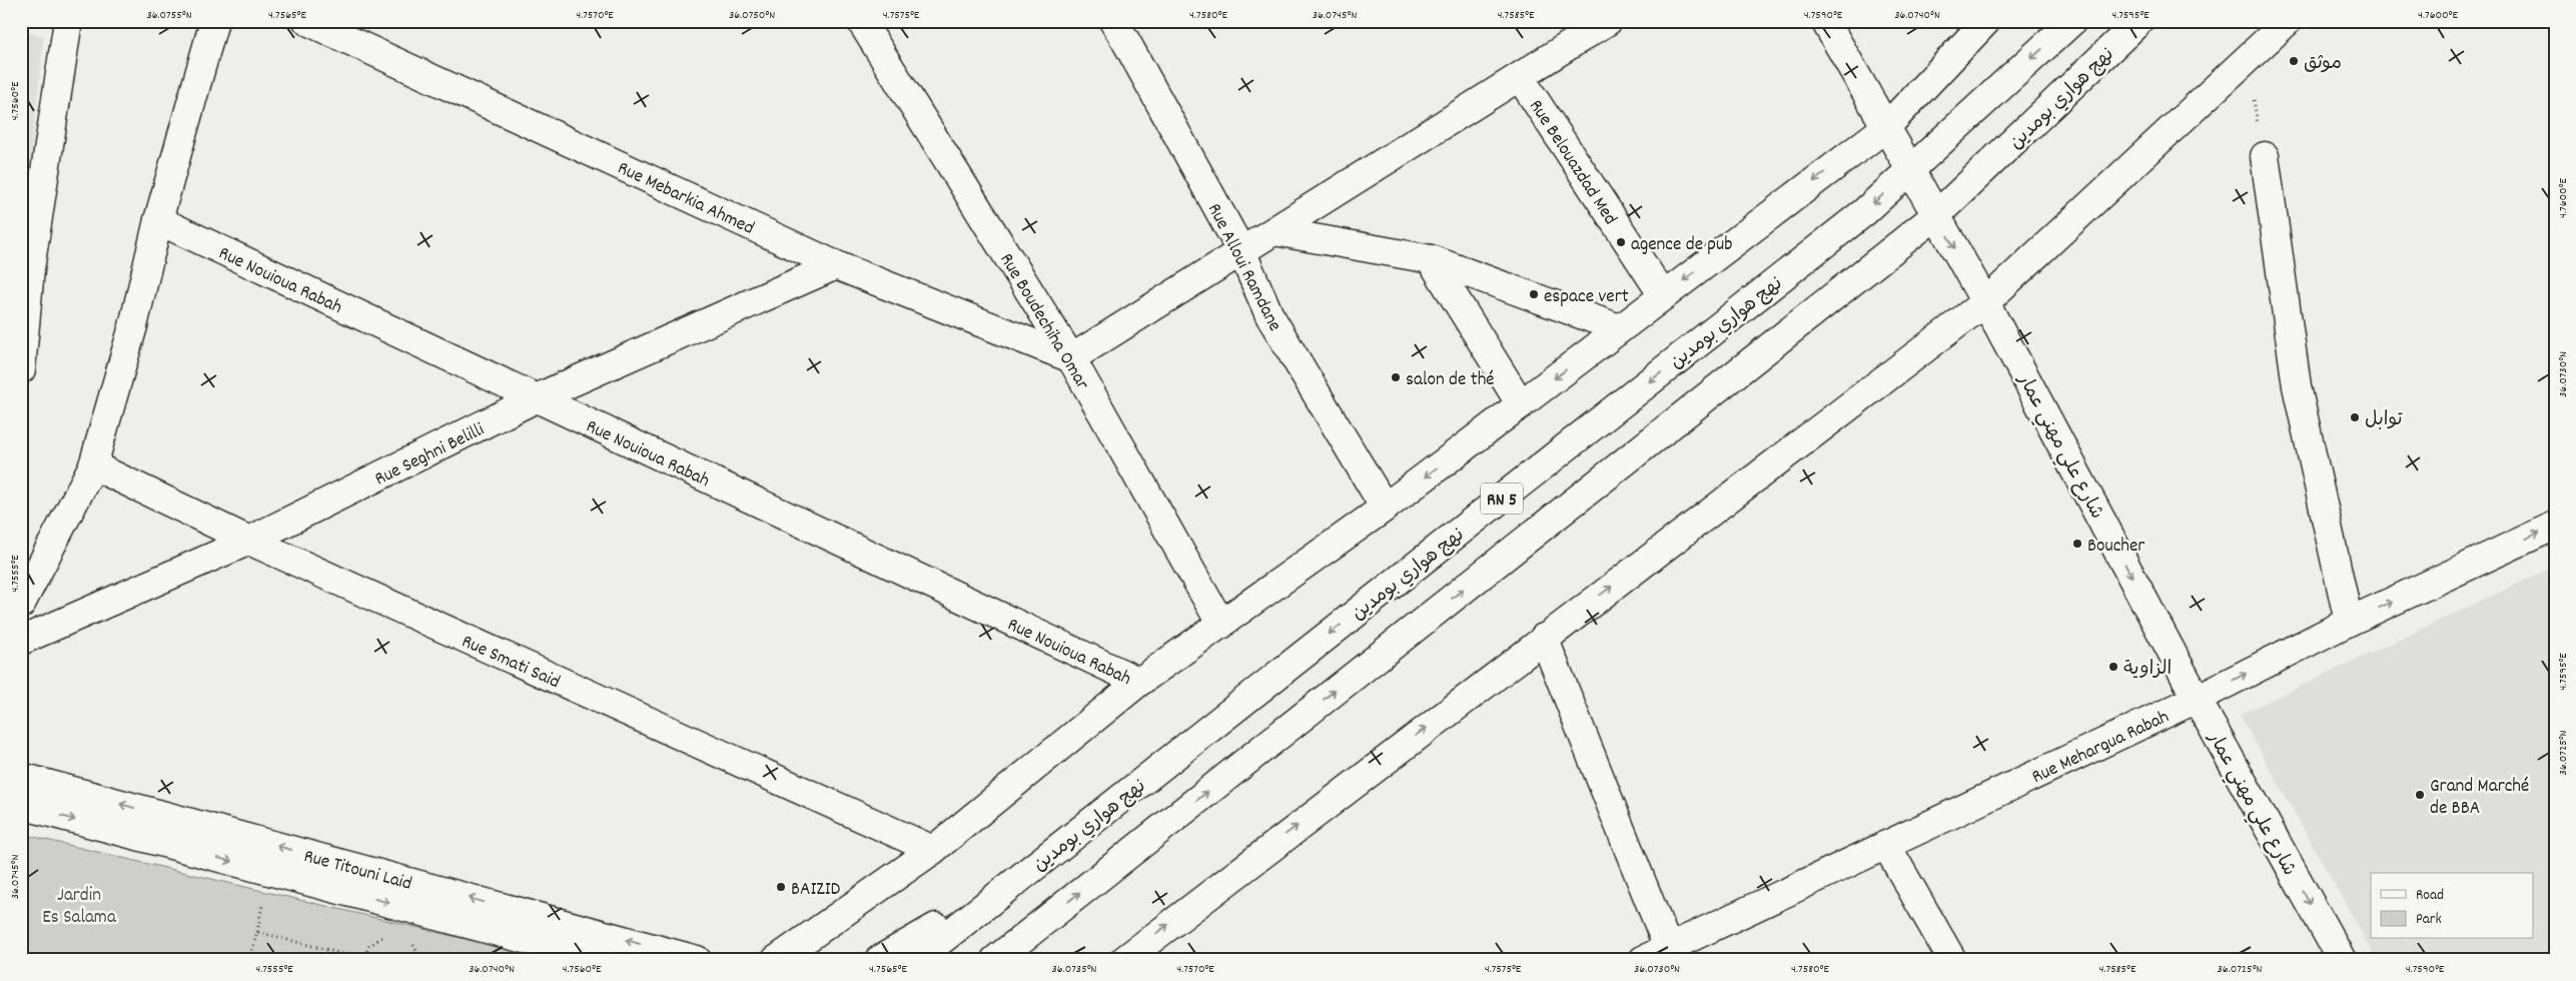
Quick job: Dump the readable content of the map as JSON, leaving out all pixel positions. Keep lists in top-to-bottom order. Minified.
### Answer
{"streets":{"street":["نهج هواري بومدين","Rue Belouazdad Med","Rue Mebarkia Ahmed","Rue Alloui Ramdane","Rue Nouioua Rabah","Rue Boudechiha Omar","شارع علي مهني عمار","Rue Seghni Belilli","RN 5","Rue Smati Said","Rue Mehargua Rabah","Rue Titouni Laid"]},"crossings":[["نهج هواري بومدين","شارع علي مهني عمار"],["Rue Mebarkia Ahmed","Rue Boudechiha Omar"],["Rue Mebarkia Ahmed","Rue Seghni Belilli"],["Rue Nouioua Rabah","Rue Seghni Belilli"],["شارع علي مهني عمار","Rue Mehargua Rabah"],["Rue Seghni Belilli","Rue Smati Said"]],"one_way":["Rue Mehargua Rabah"],"parks":["Jardin Es Salama"],"places":["موثق","agence de pub","espace vert","salon de thé","توابل","Boucher","الزاوية","Grand Marché de BBA","BAIZID"],"legend":["Road","Park"],"coordinates":["36.0755°N","4.7565°E","4.7570°E","36.0750°N","4.7575°E","4.7580°E","36.0745°N","4.7585°E","4.7590°E","36.0740°N","4.7595°E","4.7600°E","4.7560°E","36.0730°N","4.7555°E","36.0725°N","36.0735°N"]}
